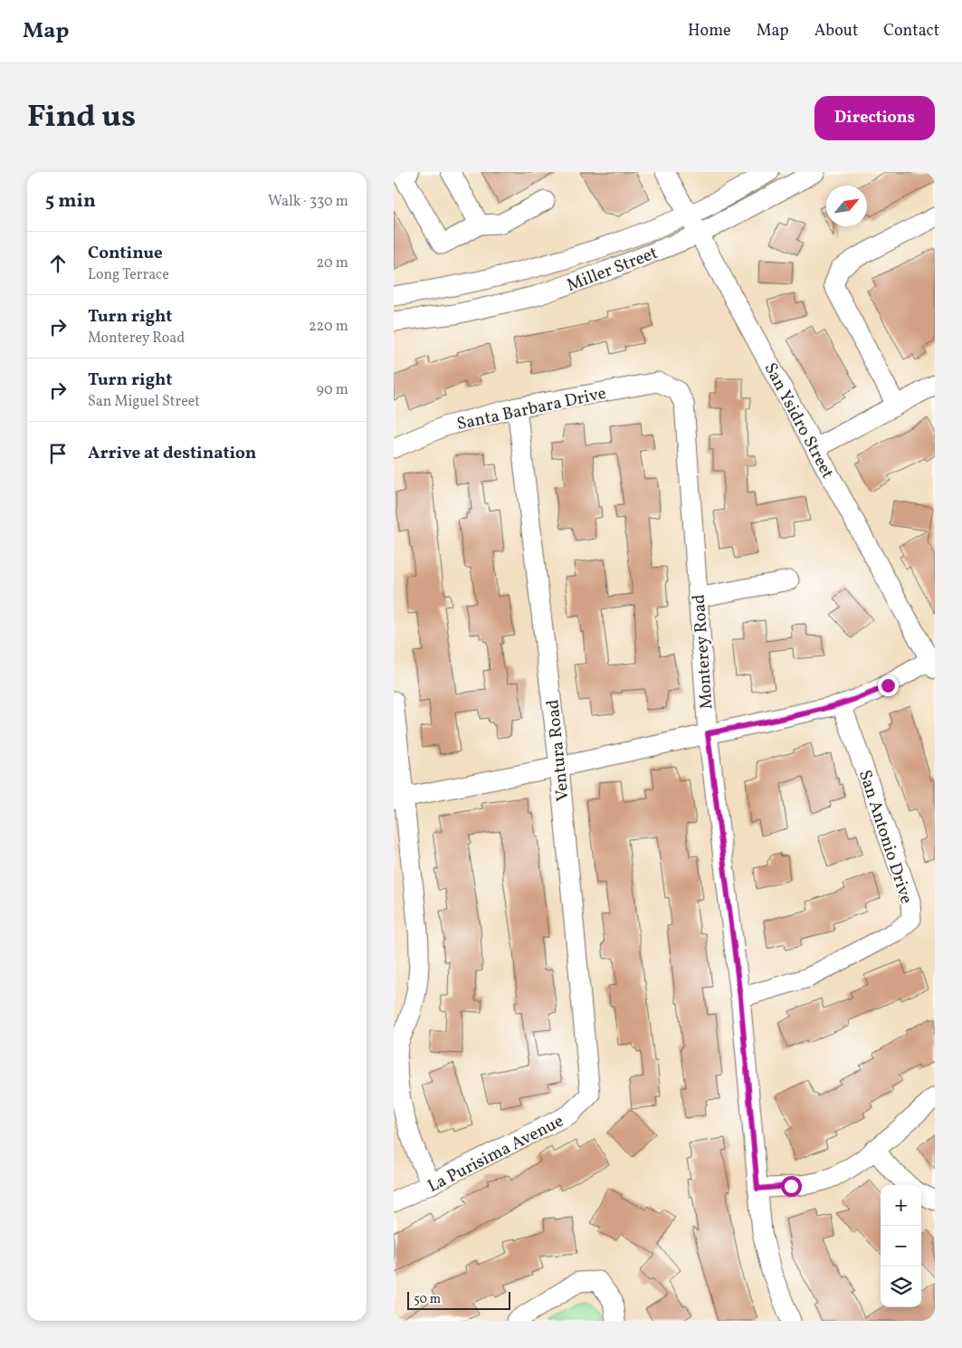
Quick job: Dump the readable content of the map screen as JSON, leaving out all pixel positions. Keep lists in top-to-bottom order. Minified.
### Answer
{"streets":{"street":["Miller Street","Santa Barbara Drive","San Ysidro Street","Monterey Road","Ventura Road","San Antonio Drive","La Purisima Avenue"]},"crossings":[["Miller Street","San Ysidro Street"],["Santa Barbara Drive","Monterey Road"],["Santa Barbara Drive","Ventura Road"],["Monterey Road","San Antonio Drive"],["Ventura Road","La Purisima Avenue"]],"scale_bar":"50 m","north":"top right","page":{"header":"Map","nav":["Home","Map","About","Contact"],"title":"Find us","buttons":"Directions","heading":["5 min","Walk · 330 m"],"list":[["Continue","Long Terrace","20 m"],["Turn right","Monterey Road","220 m"],["Turn right","San Miguel Street","90 m"],"Arrive at destination"],"map_buttons":["+","−"],"scale":"50 m"}}
